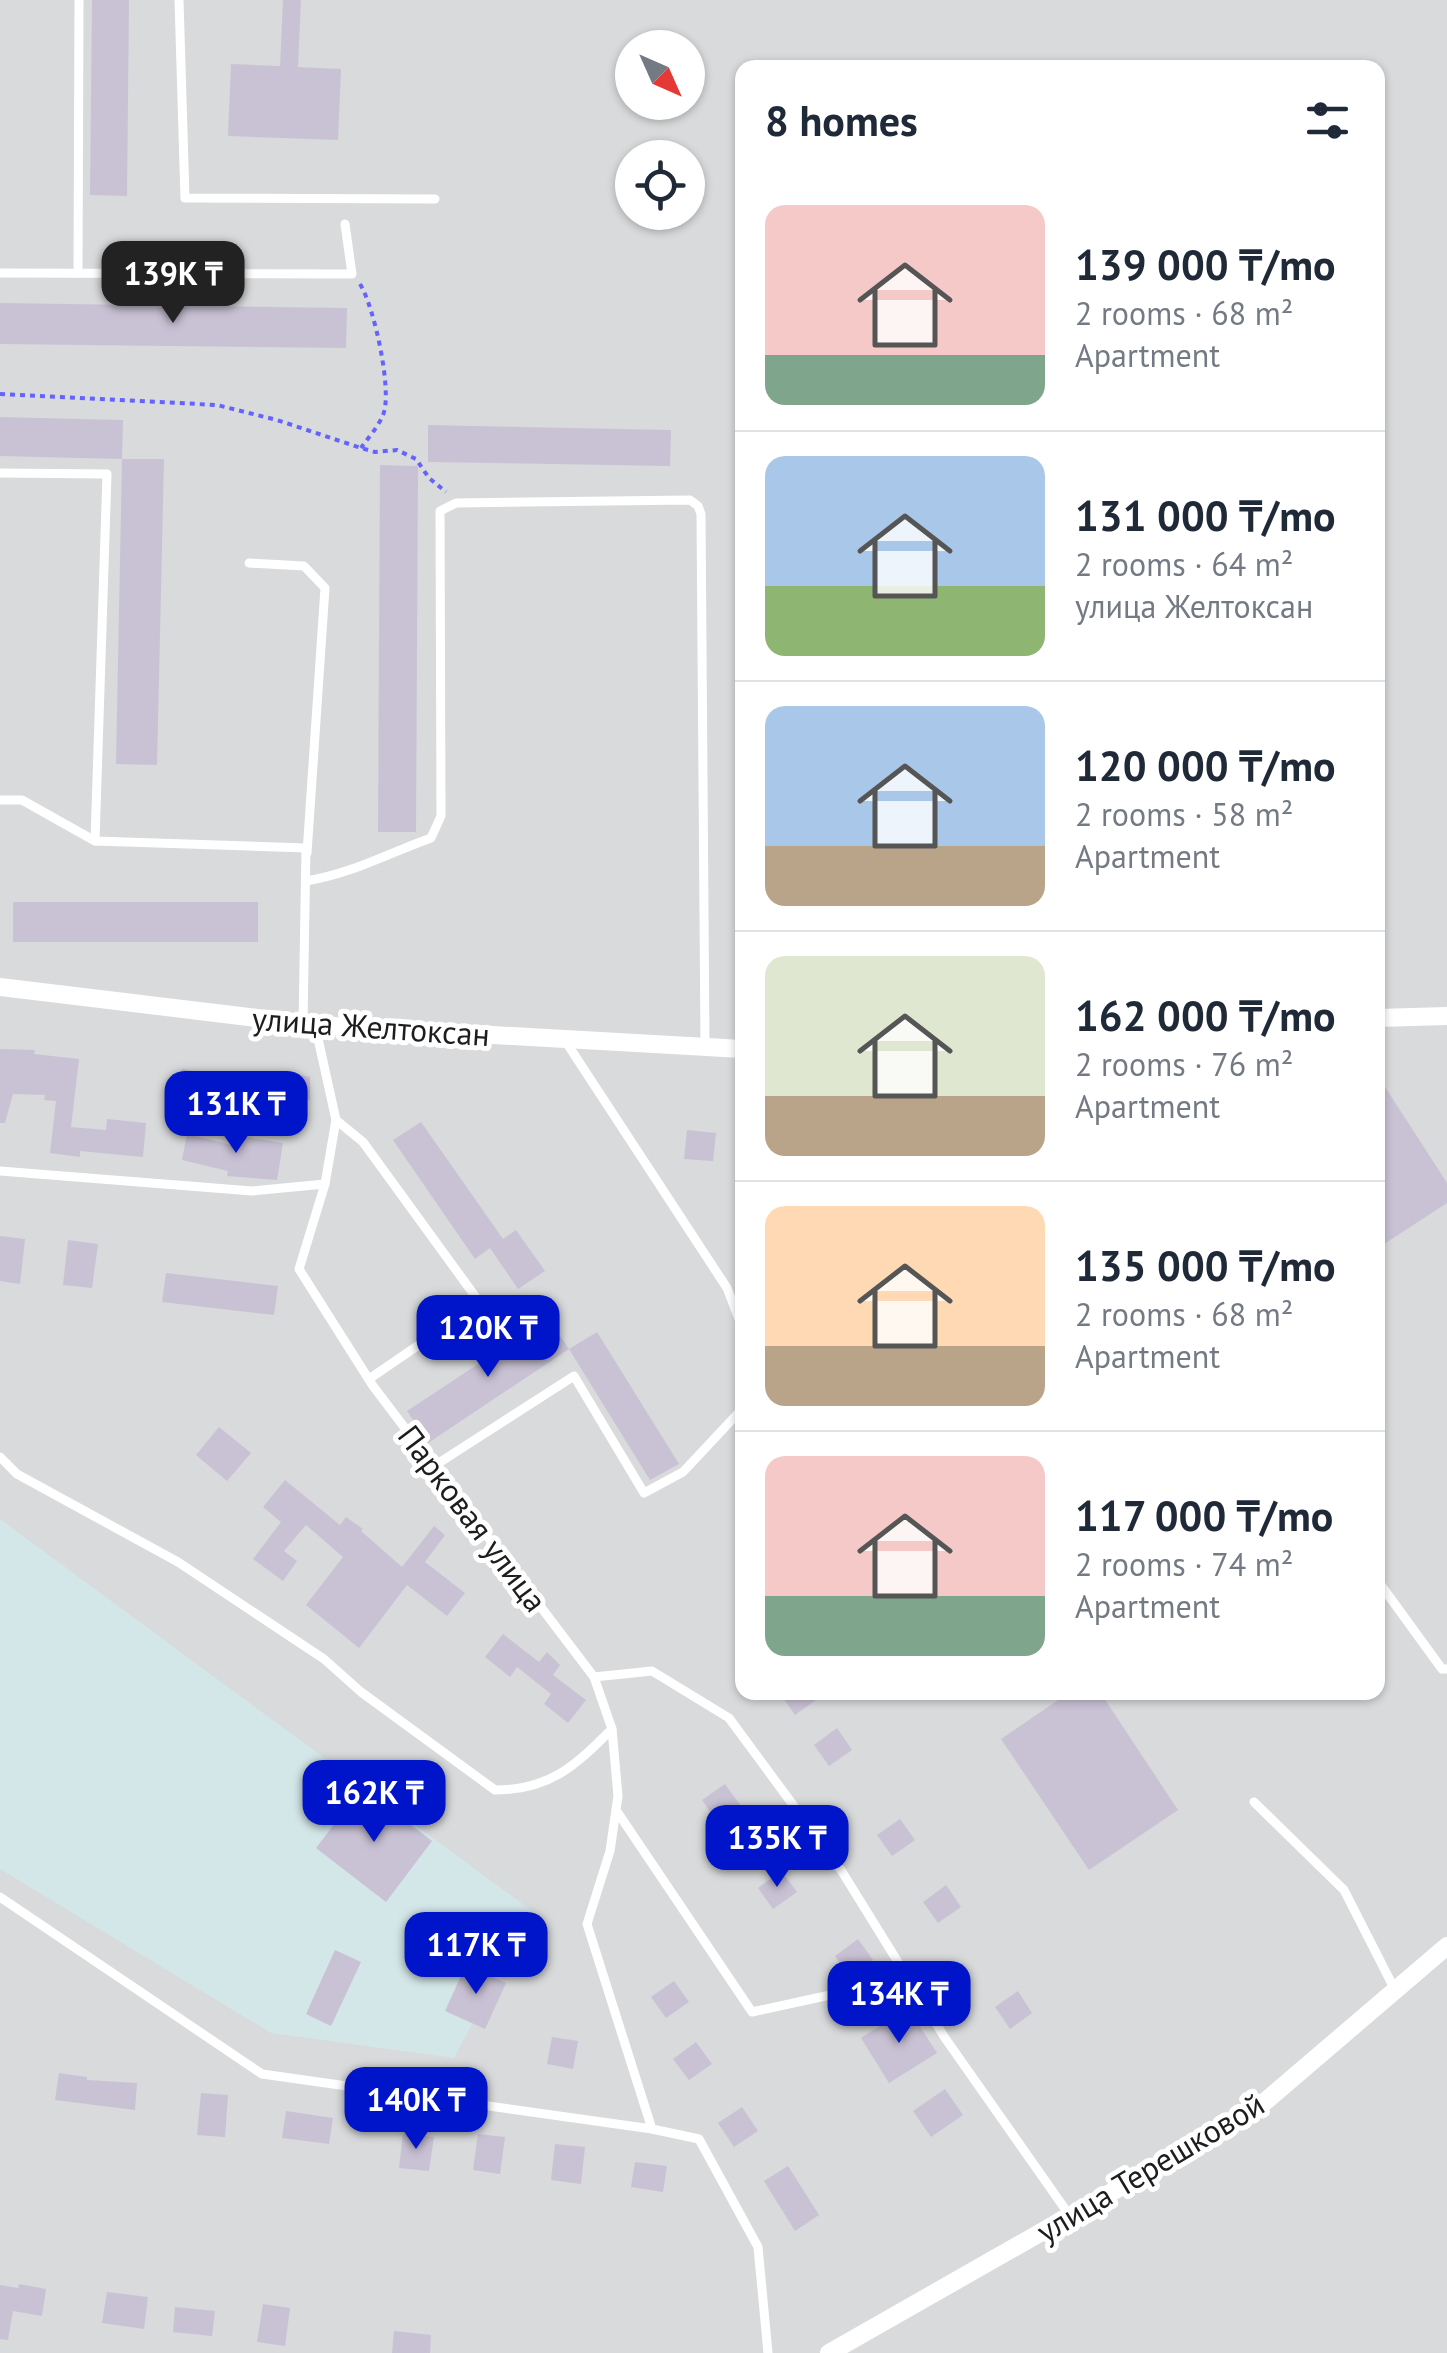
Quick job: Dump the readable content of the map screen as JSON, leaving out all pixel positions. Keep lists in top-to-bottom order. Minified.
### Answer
{"streets":{"street":["улица Желтоксан","улица Терешковой"],"lane":["Парковая улица"]},"crossings":[["улица Желтоксан","Парковая улица"]],"north":"bottom right","page":{"heading":"8 homes","list":[{"name":"139 000 ₸/mo","note":"2 rooms · 68 m² · Apartment"},{"name":"131 000 ₸/mo","note":"2 rooms · 64 m² · улица Желтоксан"},{"name":"120 000 ₸/mo","note":"2 rooms · 58 m² · Apartment"},{"name":"162 000 ₸/mo","note":"2 rooms · 76 m² · Apartment"},{"name":"135 000 ₸/mo","note":"2 rooms · 68 m² · Apartment"},{"name":"117 000 ₸/mo","note":"2 rooms · 74 m² · Apartment"}],"price":["139K ₸","131K ₸","120K ₸","162K ₸","135K ₸","117K ₸","134K ₸","140K ₸"]}}
